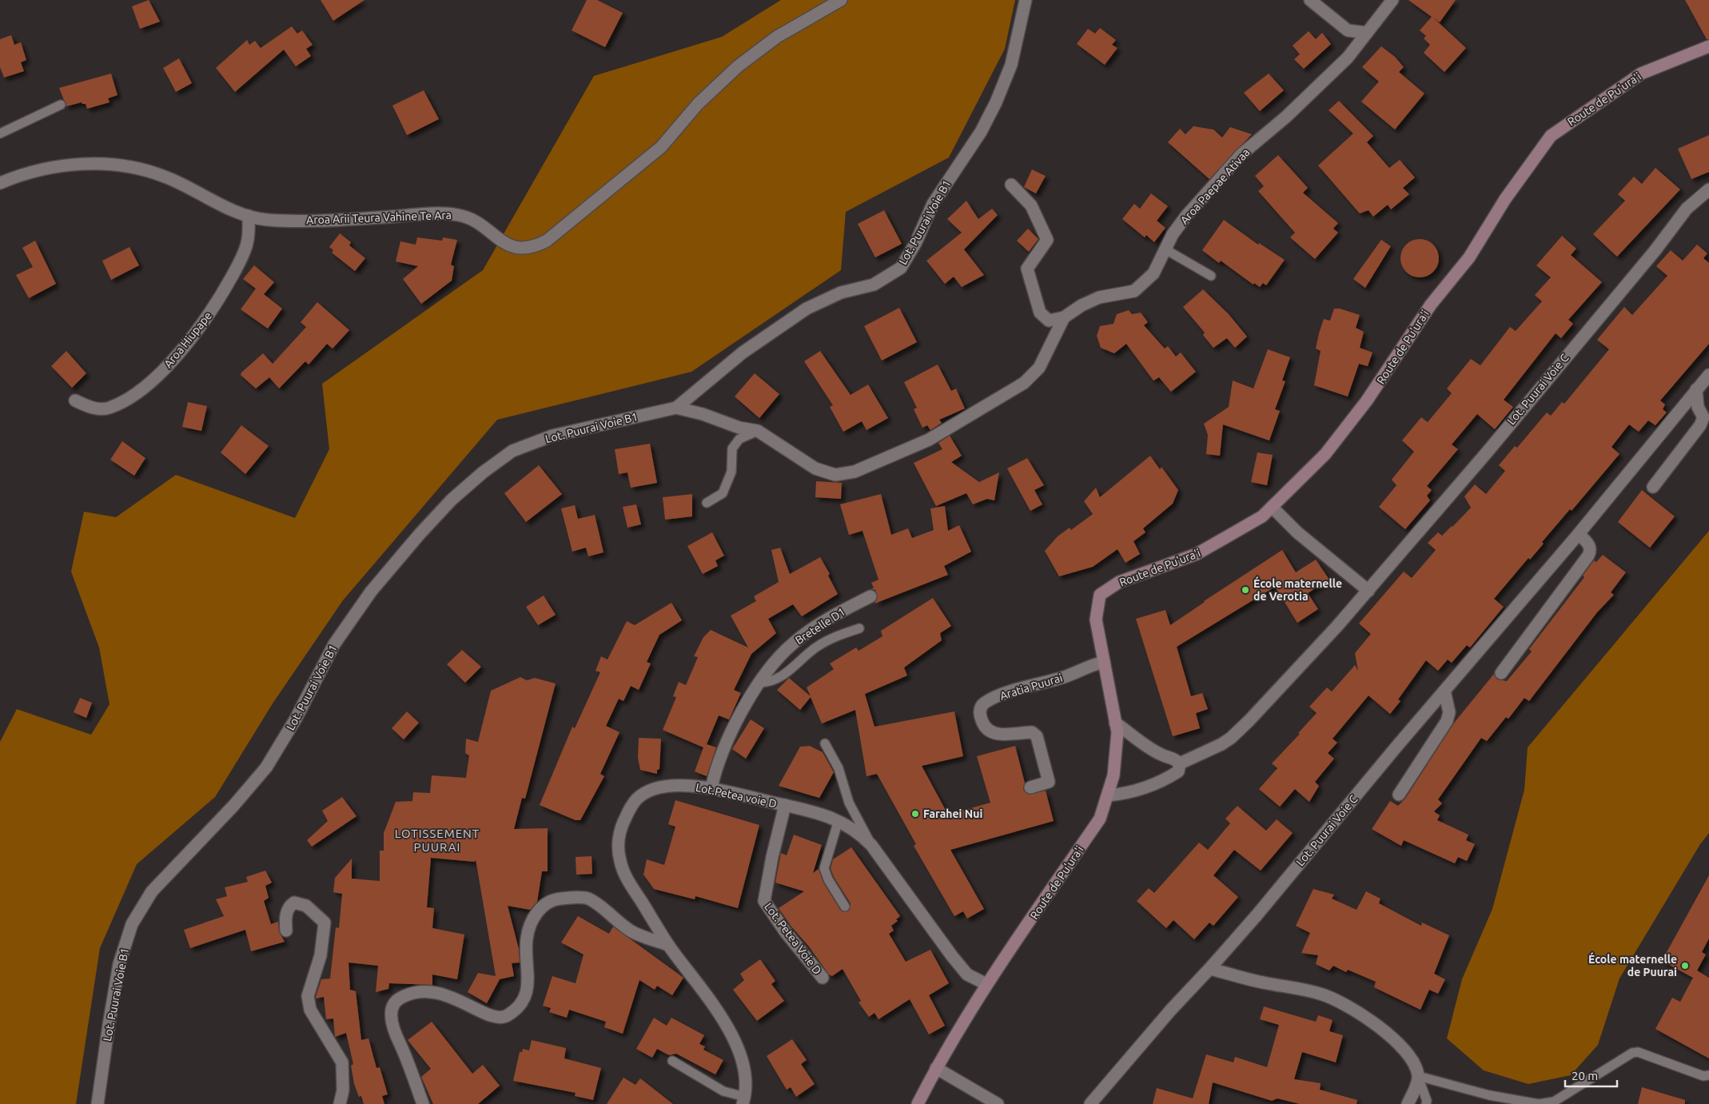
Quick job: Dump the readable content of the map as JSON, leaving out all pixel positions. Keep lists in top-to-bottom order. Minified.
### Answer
{"streets":{"main road":["Route de Pu'ura'i"],"street":["Aroa Paepae Ativaa","Aroa Arii Teura Vahine Te Ara","Lot. Puurai Voie B1","Aroa Hiupape","Lot. Puurai Voie C","Bretelle D1","Aratia Puurai","Lot.Petea voie D","Lot. Petea Voie D"]},"crossings":[["Route de Pu'ura'i","Lot. Puurai Voie C"],["Route de Pu'ura'i","Aratia Puurai"],["Route de Pu'ura'i","Lot.Petea voie D"],["Aroa Paepae Ativaa","Lot. Puurai Voie B1"],["Aroa Arii Teura Vahine Te Ara","Aroa Hiupape"],["Bretelle D1","Lot.Petea voie D"],["Lot.Petea voie D","Lot. Petea Voie D"]],"districts":["LOTISSEMENT PUURAI"],"places":["École maternelle de Verotia","Farahei Nui","École maternelle de Puurai"],"scale_bar":"20 m"}
